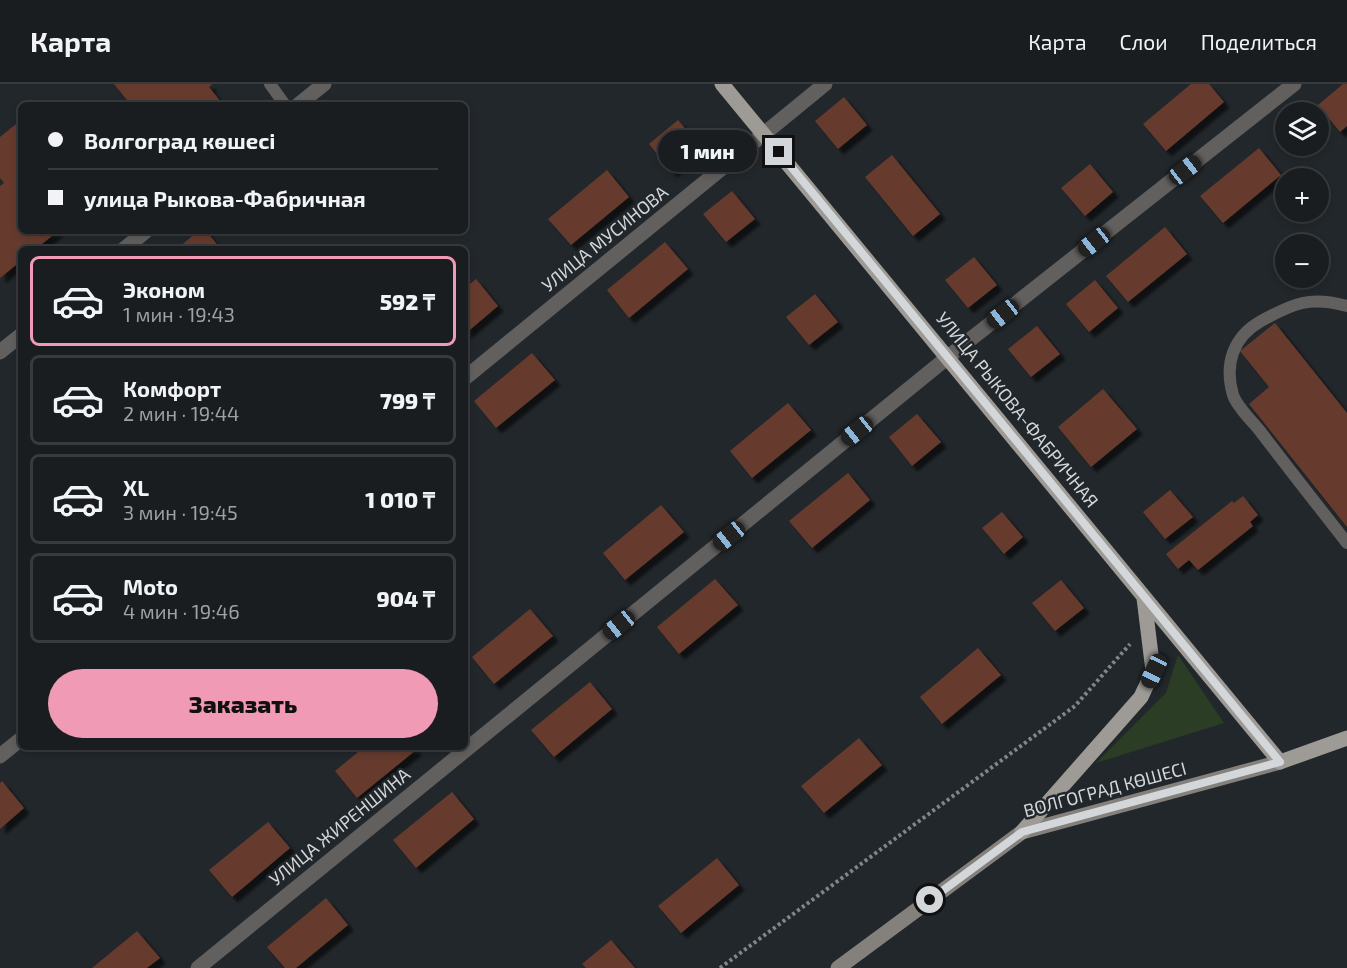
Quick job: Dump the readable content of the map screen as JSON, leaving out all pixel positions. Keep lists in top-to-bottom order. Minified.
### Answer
{"streets":{"main road":["УЛИЦА РЫКОВА-ФАБРИЧНАЯ","ВОЛГОГРАД КӨШЕСІ"],"street":["УЛИЦА МУСИНОВА","УЛИЦА ЖИРЕНШИНА"]},"crossings":[["УЛИЦА МУСИНОВА","УЛИЦА РЫКОВА-ФАБРИЧНАЯ"],["УЛИЦА РЫКОВА-ФАБРИЧНАЯ","ВОЛГОГРАД КӨШЕСІ"],["УЛИЦА РЫКОВА-ФАБРИЧНАЯ","УЛИЦА ЖИРЕНШИНА"]],"page":{"header":"Карта","nav":["Карта","Слои","Поделиться"],"map_buttons":["+","−"],"banner":["Волгоград көшесі","улица Рыкова-Фабричная"],"bubble":"1 мин","list":[{"name":"Эконом","note":"1 мин · 19:43","value":"592 ₸"},{"name":"Комфорт","note":"2 мин · 19:44","value":"799 ₸"},{"name":"XL","note":"3 мин · 19:45","value":"1 010 ₸"},{"name":"Moto","note":"4 мин · 19:46","value":"904 ₸"}],"buttons":"Заказать"}}
